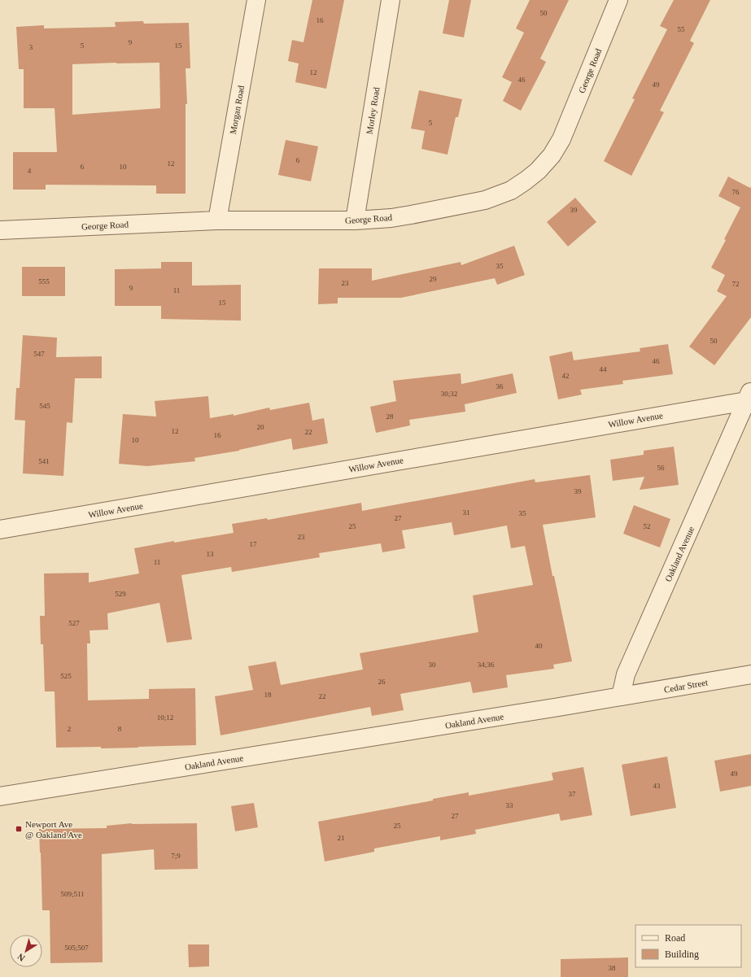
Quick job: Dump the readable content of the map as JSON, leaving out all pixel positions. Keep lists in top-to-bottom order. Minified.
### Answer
{"streets":{"street":["George Road","Morgan Road","Morley Road","Willow Avenue","Oakland Avenue","Cedar Street"]},"crossings":[["George Road","Morgan Road"],["George Road","Morley Road"],["Willow Avenue","Oakland Avenue"],["Oakland Avenue","Cedar Street"]],"places":{"transit":["Newport Ave @ Oakland Ave"]},"house_numbers":["50","16","55","9","5","15","3","12","46","49","5","6","12","6","10","4","76","39","35","29","555","23","72","9","11","15","50","547","46","44","42","36","30;32","545","28","20","12","22","16","10","541","56","39","31","35","27","25","52","23","17","13","11","529","527","40","30","34;36","525","26","18","22","10;12","2","8","49","43","37","33","27","25","21","7;9","509;511","505;507","38"],"legend":["Road","Building"],"north":"bottom left"}
